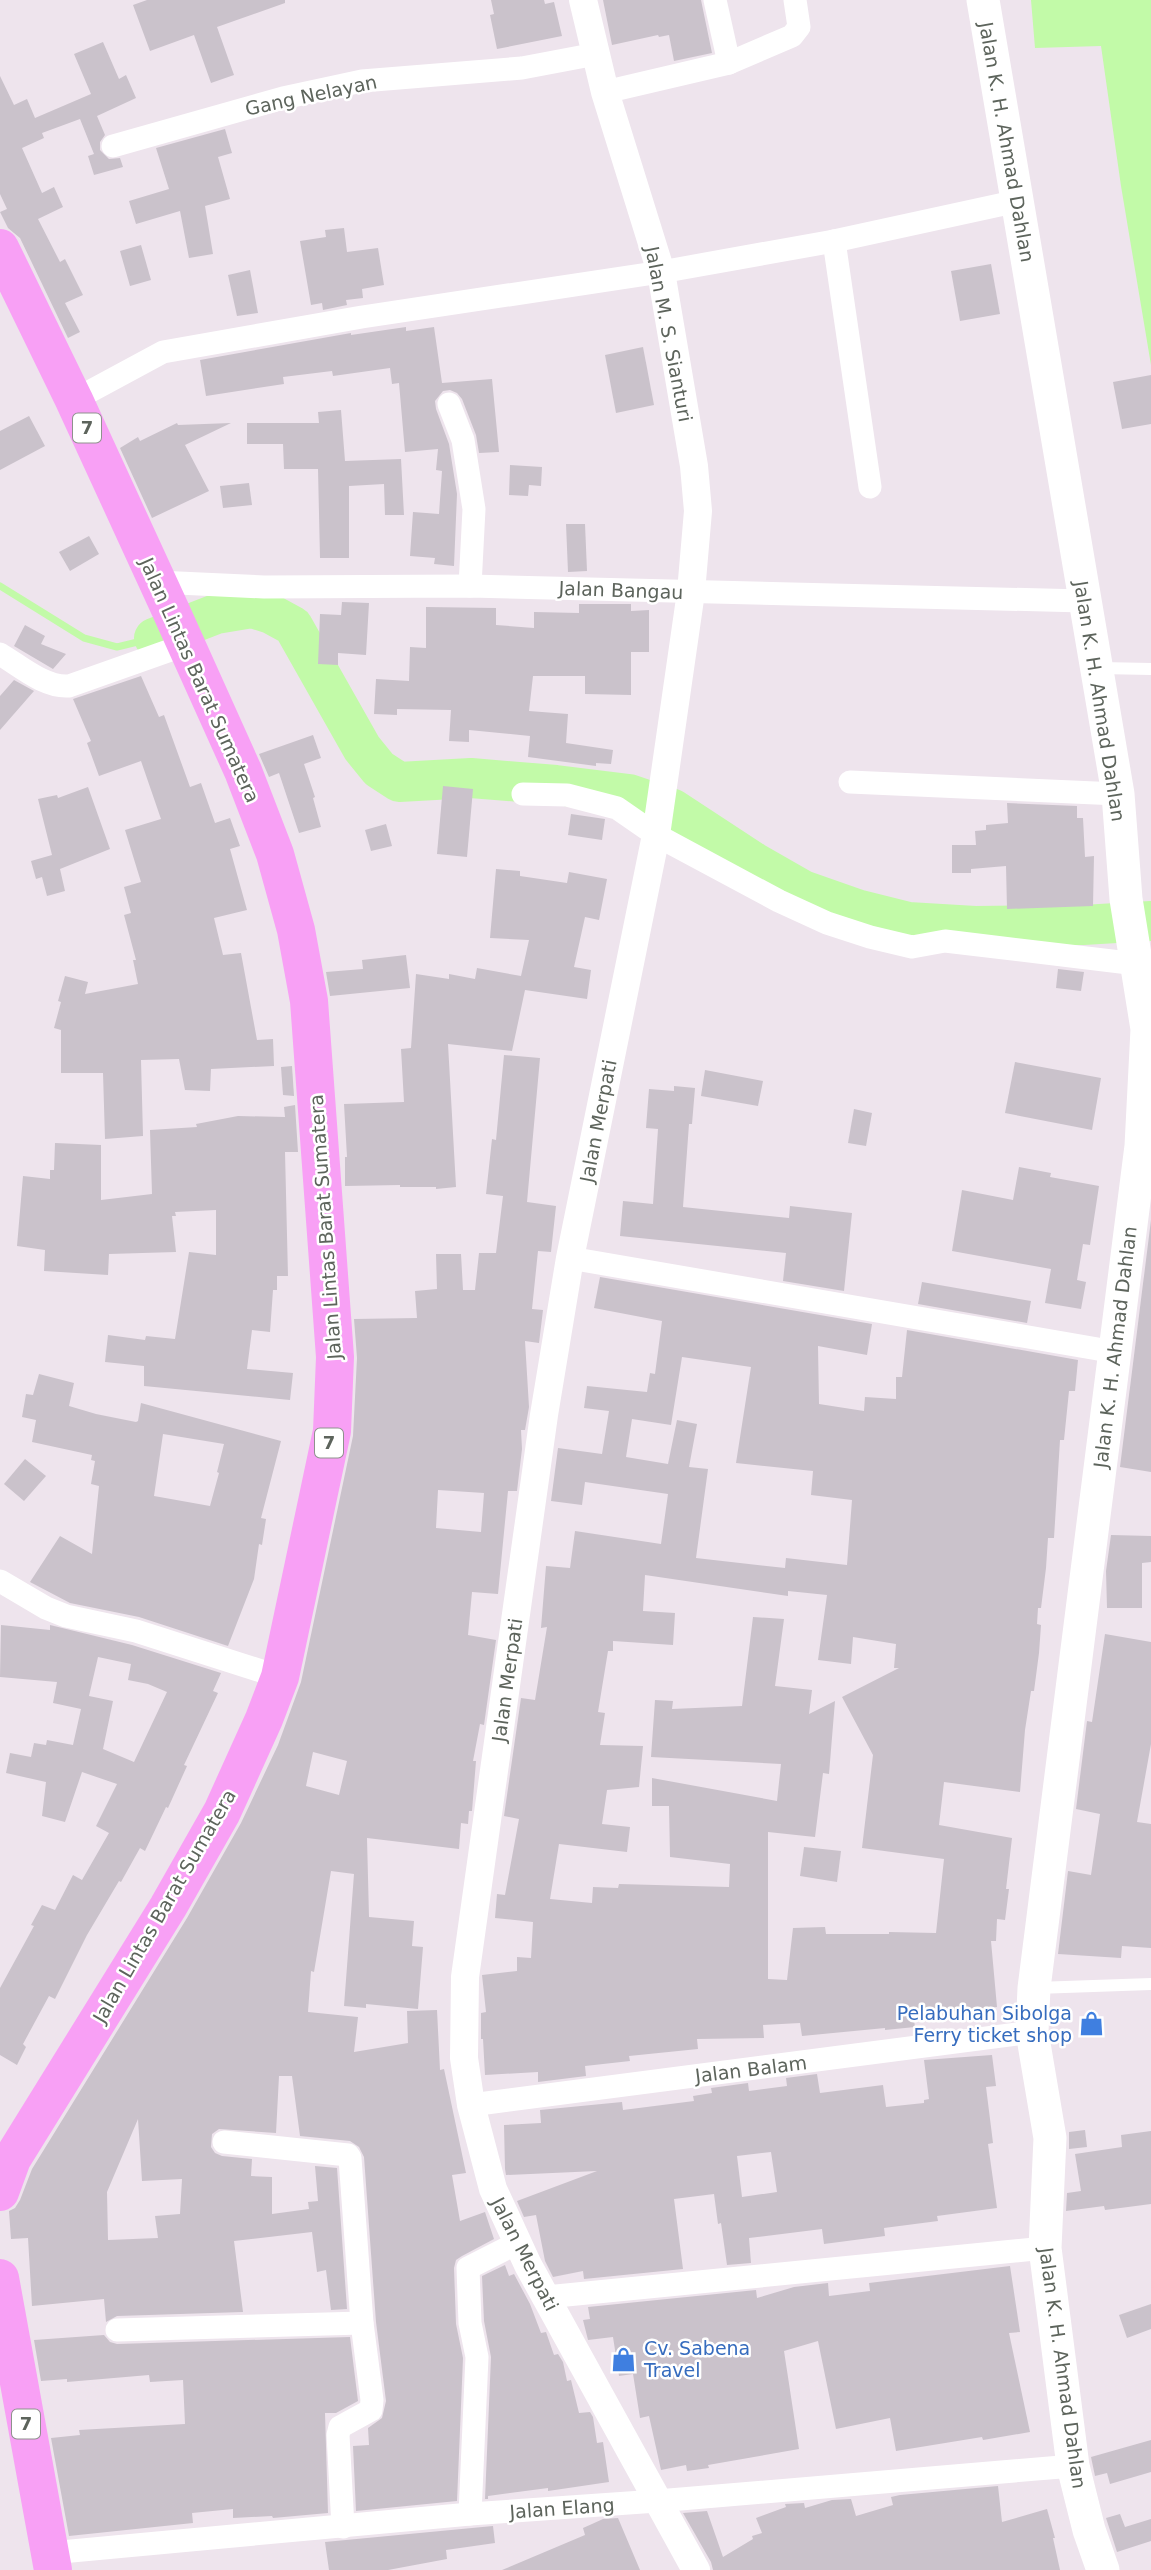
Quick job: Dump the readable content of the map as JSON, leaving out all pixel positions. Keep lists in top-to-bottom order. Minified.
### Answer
{"streets":{"highway":["7","Jalan Lintas Barat Sumatera"],"main road":["Jalan K. H. Ahmad Dahlan"],"street":["Gang Nelayan","Jalan M. S. Sianturi","Jalan Bangau","Jalan Merpati","Jalan Balam","Jalan Elang"]},"crossings":[["Gang Nelayan","Jalan M. S. Sianturi"],["Jalan K. H. Ahmad Dahlan","Jalan Bangau"],["Jalan K. H. Ahmad Dahlan","Jalan Balam"],["Jalan K. H. Ahmad Dahlan","Jalan Elang"],["Jalan M. S. Sianturi","Jalan Bangau"],["Jalan M. S. Sianturi","Jalan Merpati"],["7","Jalan Elang"],["Jalan Bangau","Jalan Lintas Barat Sumatera"],["Jalan Merpati","Jalan Balam"],["Jalan Merpati","Jalan Elang"]],"places":{"shop":["Pelabuhan Sibolga Ferry ticket shop","Cv. Sabena Travel"]}}
